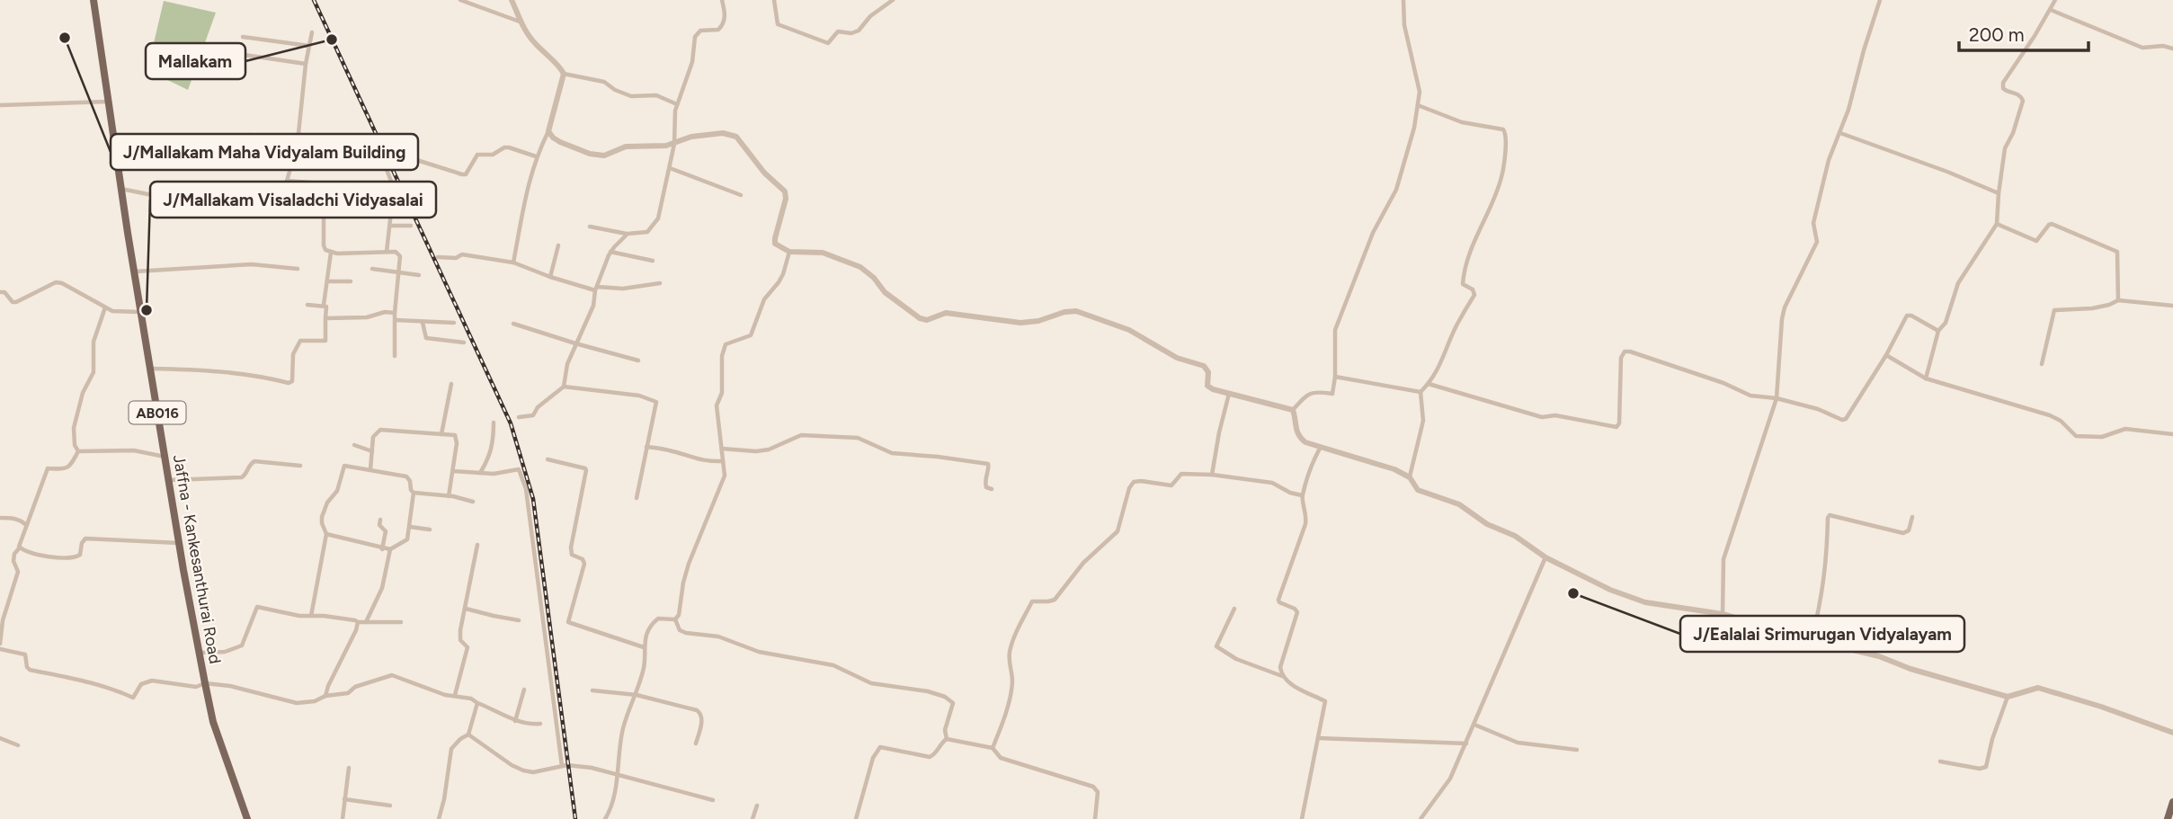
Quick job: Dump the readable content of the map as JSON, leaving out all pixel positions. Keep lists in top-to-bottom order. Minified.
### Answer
{"streets":{"main road":["AB016","Jaffna - Kankesanthurai Road"]},"places":["J/Mallakam Maha Vidyalam Building","Mallakam","J/Mallakam Visaladchi Vidyasalai","J/Ealalai Srimurugan Vidyalayam"],"scale_bar":"200 m"}
